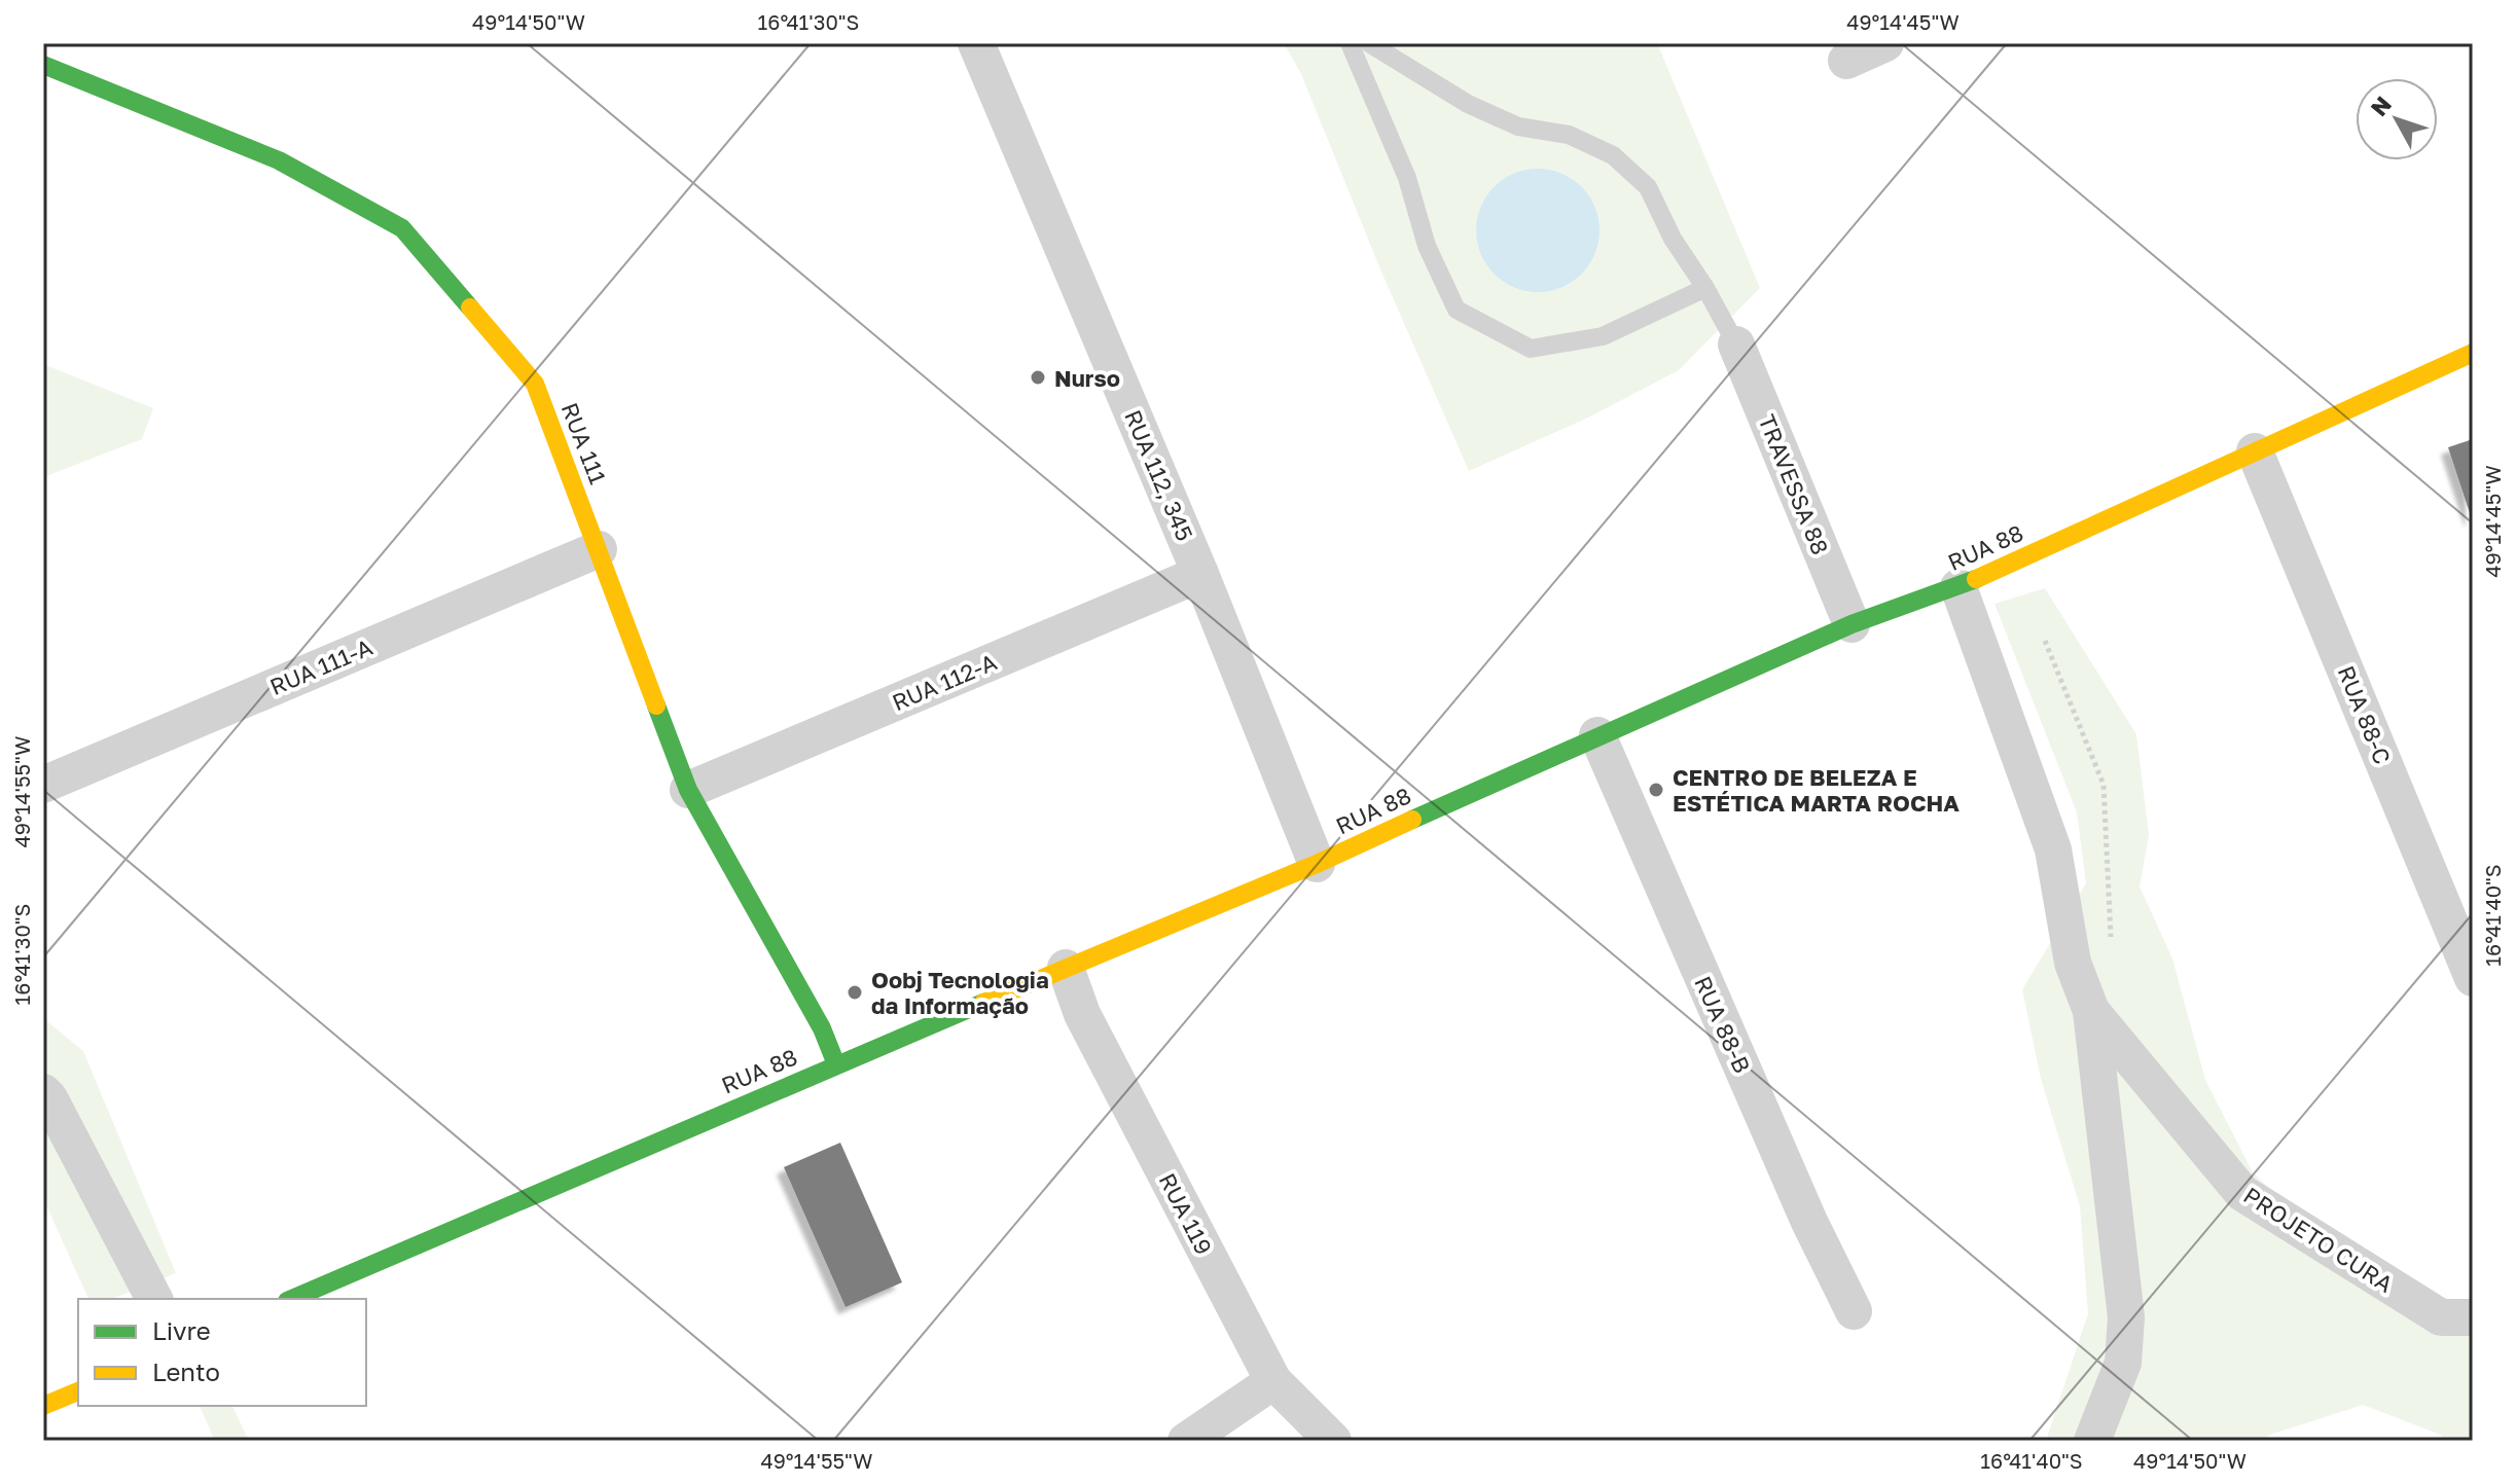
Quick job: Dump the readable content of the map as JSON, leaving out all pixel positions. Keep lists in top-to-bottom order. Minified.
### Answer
{"streets":{"main road":["RUA 111","RUA 88"],"street":["RUA 112, 345","TRAVESSA 88","RUA 111-A","RUA 112-A","RUA 88-C","RUA 88-B","RUA 119","PROJETO CURA"]},"crossings":[["RUA 111","RUA 88"],["RUA 111","RUA 111-A"],["RUA 111","RUA 112-A"],["RUA 112, 345","RUA 88"],["RUA 112, 345","RUA 112-A"],["TRAVESSA 88","RUA 88"],["RUA 88","RUA 88-C"],["RUA 88","RUA 88-B"],["RUA 88","RUA 119"],["RUA 88","PROJETO CURA"]],"places":["Nurso","CENTRO DE BELEZA E ESTÉTICA MARTA ROCHA","Oobj Tecnologia da Informação"],"legend":["Livre","Lento"],"north":"top left","coordinates":["49°14'50\"W","16°41'30\"S","49°14'45\"W","49°14'55\"W","16°41'40\"S"]}
